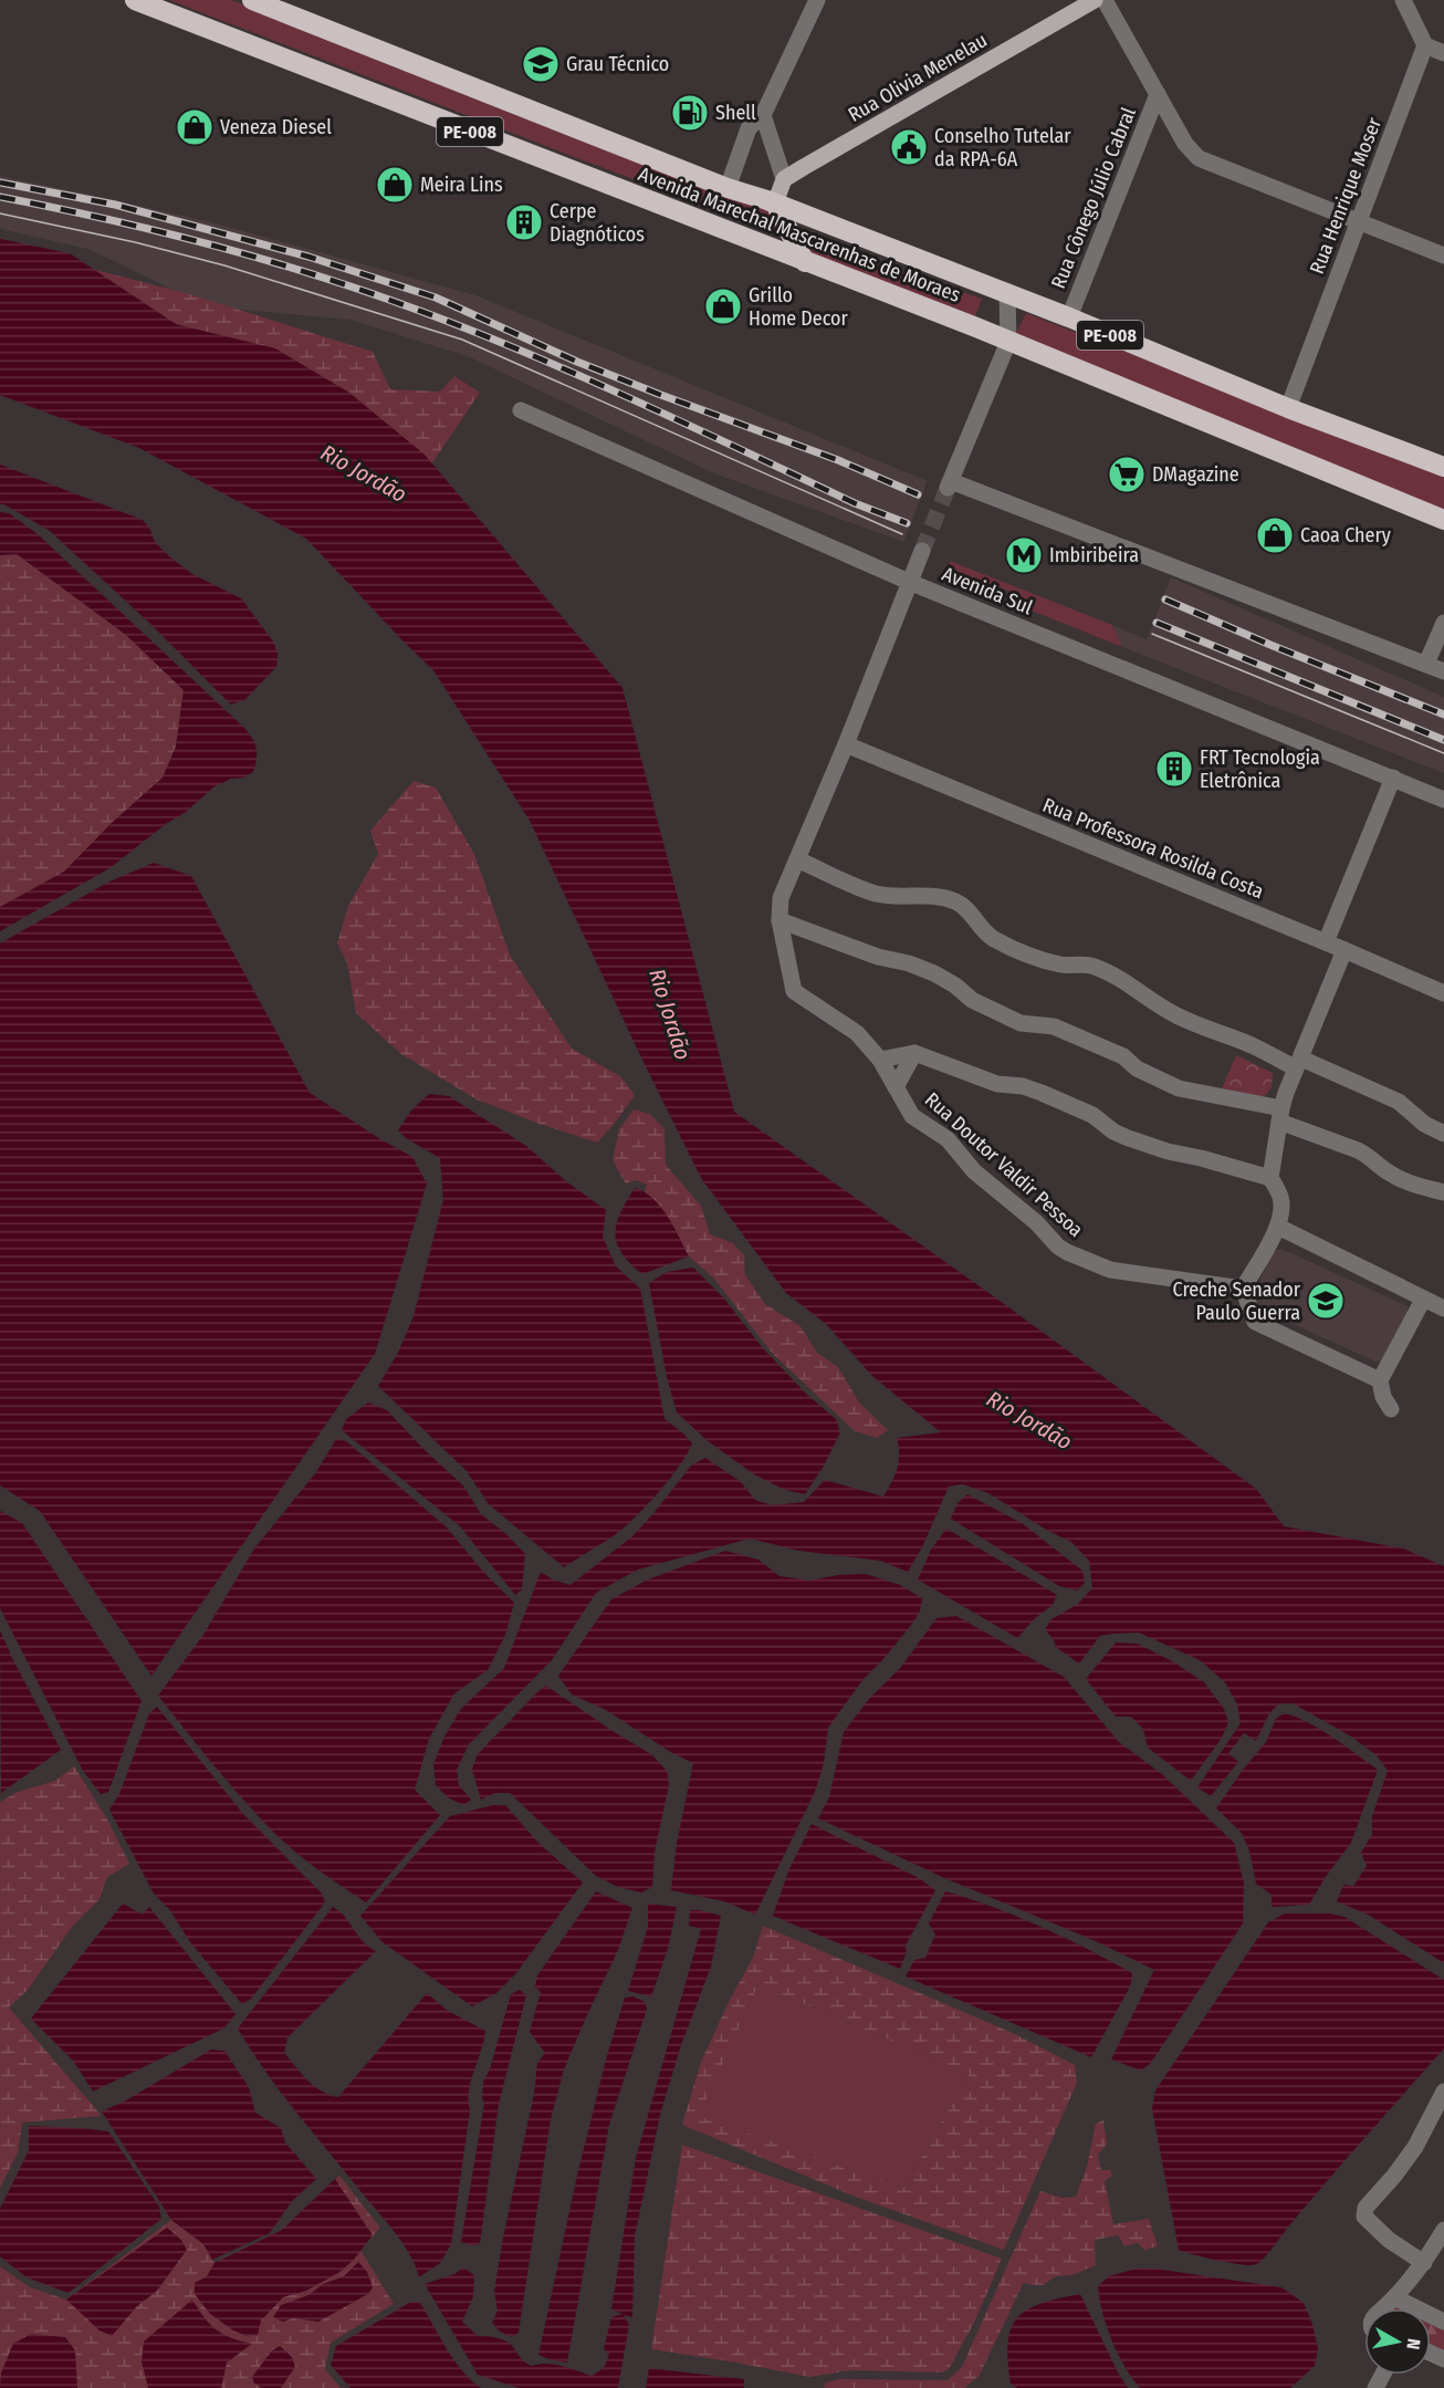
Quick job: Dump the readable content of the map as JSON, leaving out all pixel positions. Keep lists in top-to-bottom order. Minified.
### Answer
{"streets":{"highway":["PE-008","Avenida Marechal Mascarenhas de Moraes"],"main road":["Rua Olivia Menelau"],"street":["Rua Henrique Moser","Rua Cônego Júlio Cabral","Avenida Sul","Rua Professora Rosilda Costa","Rua Doutor Valdir Pessoa"]},"crossings":[["Rua Henrique Moser","Avenida Marechal Mascarenhas de Moraes"],["Rua Cônego Júlio Cabral","Avenida Marechal Mascarenhas de Moraes"],["Avenida Sul","Rua Doutor Valdir Pessoa"],["Rua Professora Rosilda Costa","Rua Doutor Valdir Pessoa"]],"water":["Rio Jordão"],"places":{"school or university":["Grau Técnico","Creche Senador Paulo Guerra"],"fuel station":["Shell"],"shop":["Veneza Diesel","Meira Lins","Grillo Home Decor","Caoa Chery"],"public building":["Conselho Tutelar da RPA-6A"],"building":["Cerpe Diagnóticos","FRT Tecnologia Eletrônica"],"supermarket":["DMagazine"],"metro station":["Imbiribeira"]},"north":"right"}
